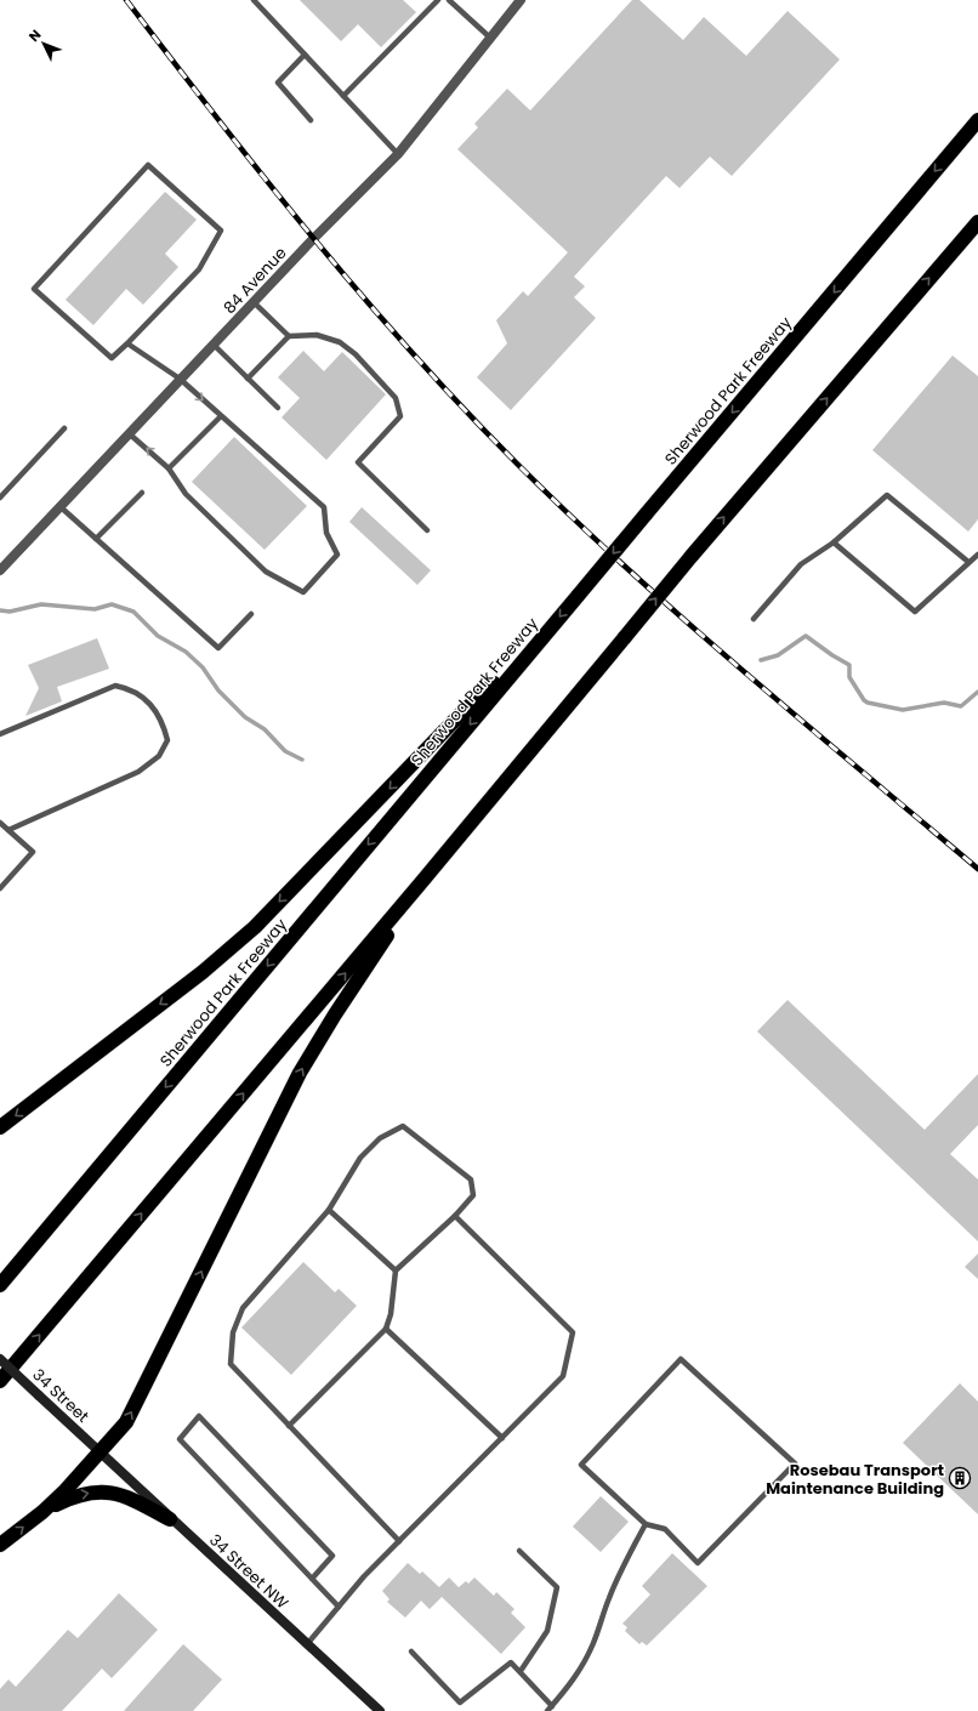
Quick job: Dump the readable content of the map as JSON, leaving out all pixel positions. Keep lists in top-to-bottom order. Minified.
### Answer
{"streets":{"highway":["Sherwood Park Freeway"],"main road":["34 Street","34 Street NW"],"street":["84 Avenue"]},"crossings":[["34 Street","34 Street NW"]],"places":{"building":["Rosebau Transport Maintenance Building"]},"north":"top left"}
